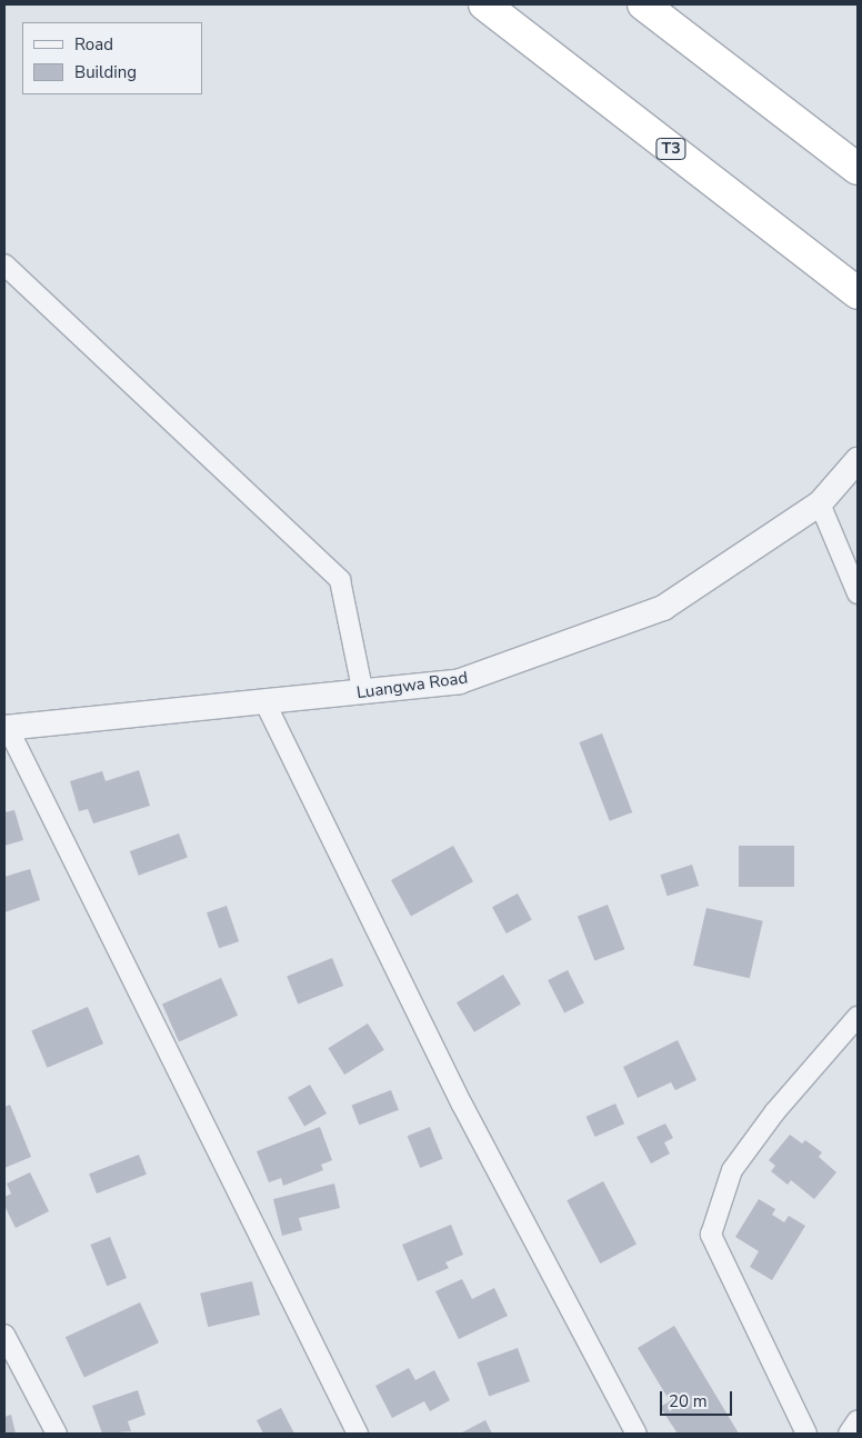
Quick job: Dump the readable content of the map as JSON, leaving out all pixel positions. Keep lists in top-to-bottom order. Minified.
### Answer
{"streets":{"highway":["T3"],"street":["Luangwa Road"]},"legend":["Road","Building"],"scale_bar":"20 m"}
